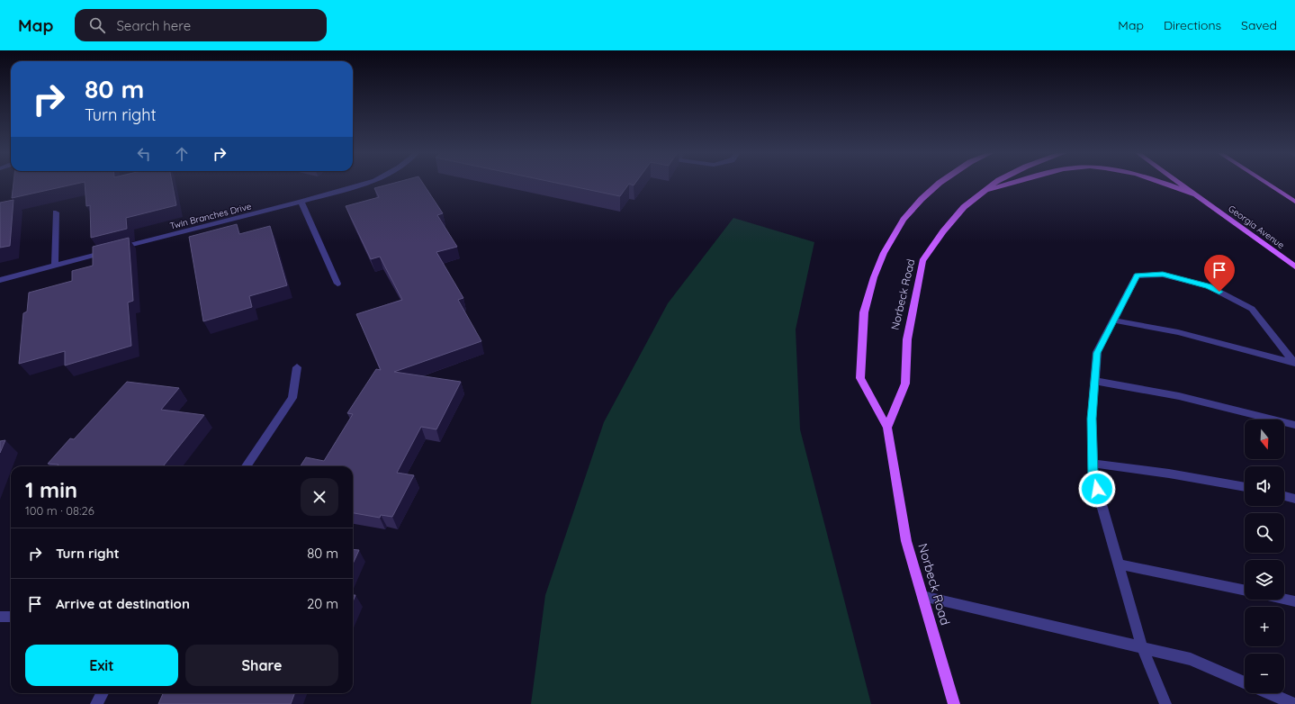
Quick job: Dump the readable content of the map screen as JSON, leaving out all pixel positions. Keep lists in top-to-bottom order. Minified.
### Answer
{"streets":{"main road":["Georgia Avenue","Norbeck Road"],"street":["Twin Branches Drive"]},"north":"bottom","page":{"header":"Map","search":"Search here","nav":["Map","Directions","Saved"],"turn":["80 m","Turn right"],"map_buttons":["+","−"],"heading":["1 min","100 m · 08:26"],"list":[{"name":"Turn right","value":"80 m"},{"name":"Arrive at destination","value":"20 m"}],"buttons":["Exit","Share"]}}
